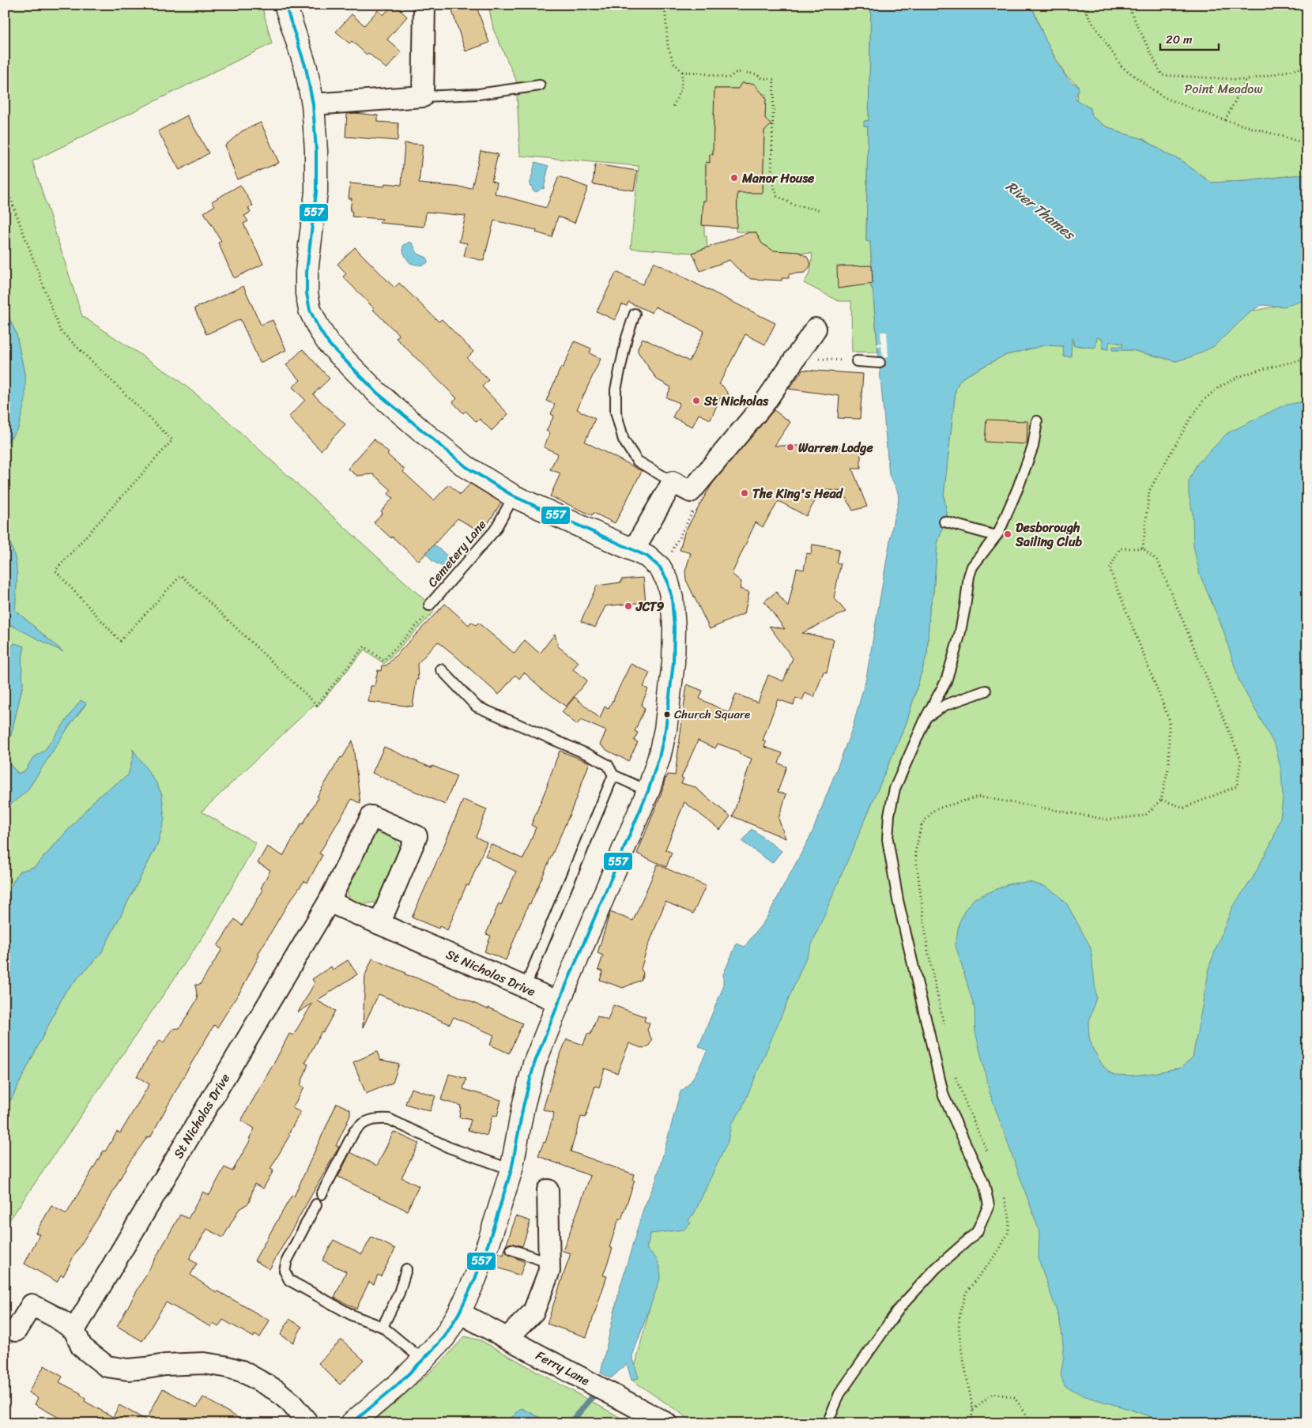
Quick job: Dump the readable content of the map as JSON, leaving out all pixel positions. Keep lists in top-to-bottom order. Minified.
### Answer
{"streets":{"street":["St Nicholas Drive","Ferry Lane"],"lane":["Cemetery Lane"]},"water":["River Thames"],"parks":["Point Meadow"],"places":["Manor House","St Nicholas","Warren Lodge","The King's Head","Desborough Sailing Club","JCT9","Church Square"],"lines":["transit line 557"],"scale_bar":"20 m"}
